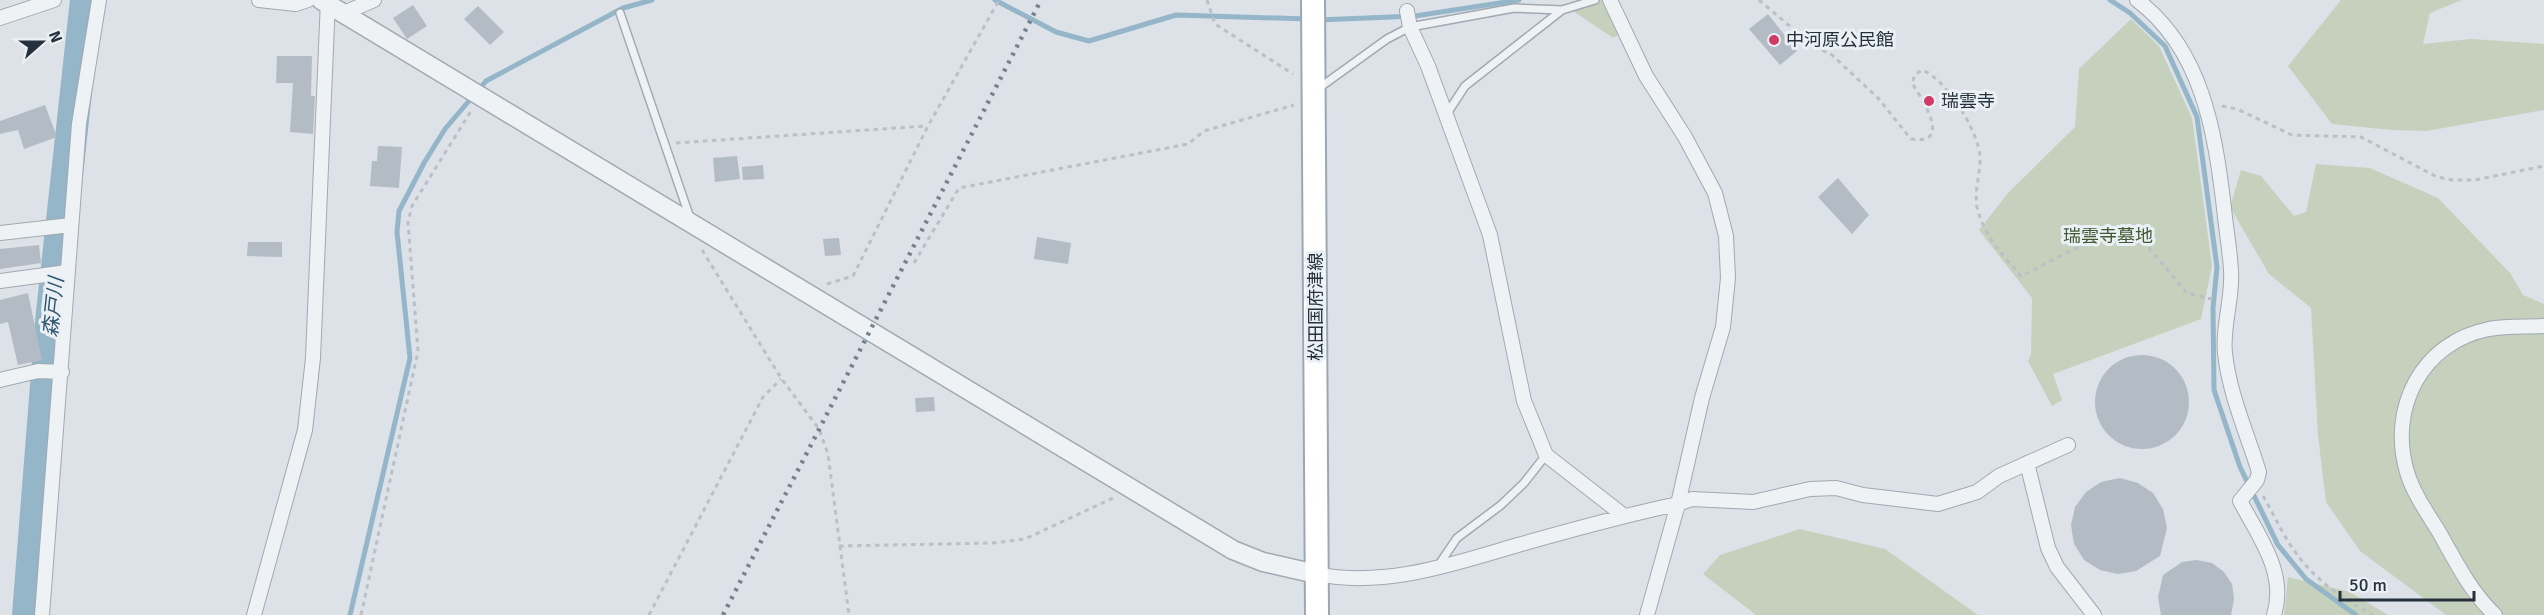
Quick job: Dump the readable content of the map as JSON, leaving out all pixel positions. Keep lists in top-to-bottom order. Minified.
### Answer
{"streets":{"main road":["松田国府津線"]},"water":["森戸川"],"parks":["瑞雲寺墓地"],"places":["中河原公民館","瑞雲寺"],"scale_bar":"50 m","north":"right"}
